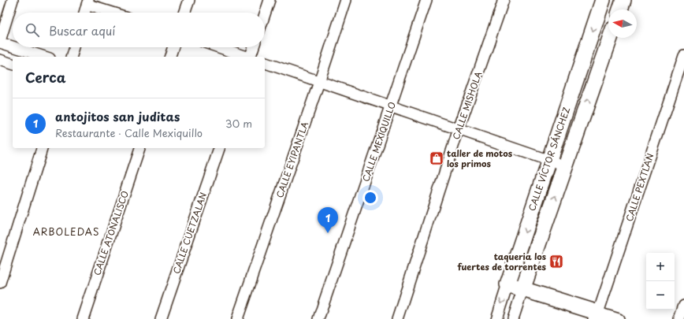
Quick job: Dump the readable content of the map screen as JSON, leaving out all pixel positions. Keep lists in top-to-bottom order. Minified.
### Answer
{"streets":{"main road":["CALLE VÍCTOR SÁNCHEZ"],"street":["CALLE MISHOLA","CALLE MEXIQUILLO","CALLE EYIPANTLA","CALLE PEXTLAN","CALLE ATONALISCO","CALLE CUETZALAN"]},"districts":["ARBOLEDAS"],"places":{"shop":["taller de motos los primos"],"restaurant":["taqueria los fuertes de torrentes"]},"north":"left","page":{"search":"Buscar aquí","heading":"Cerca","list":[{"mark":"1","name":"antojitos san juditas","note":"Restaurante · Calle Mexiquillo","value":"30 m"}],"pins":"1","map_buttons":["+","−"]}}
